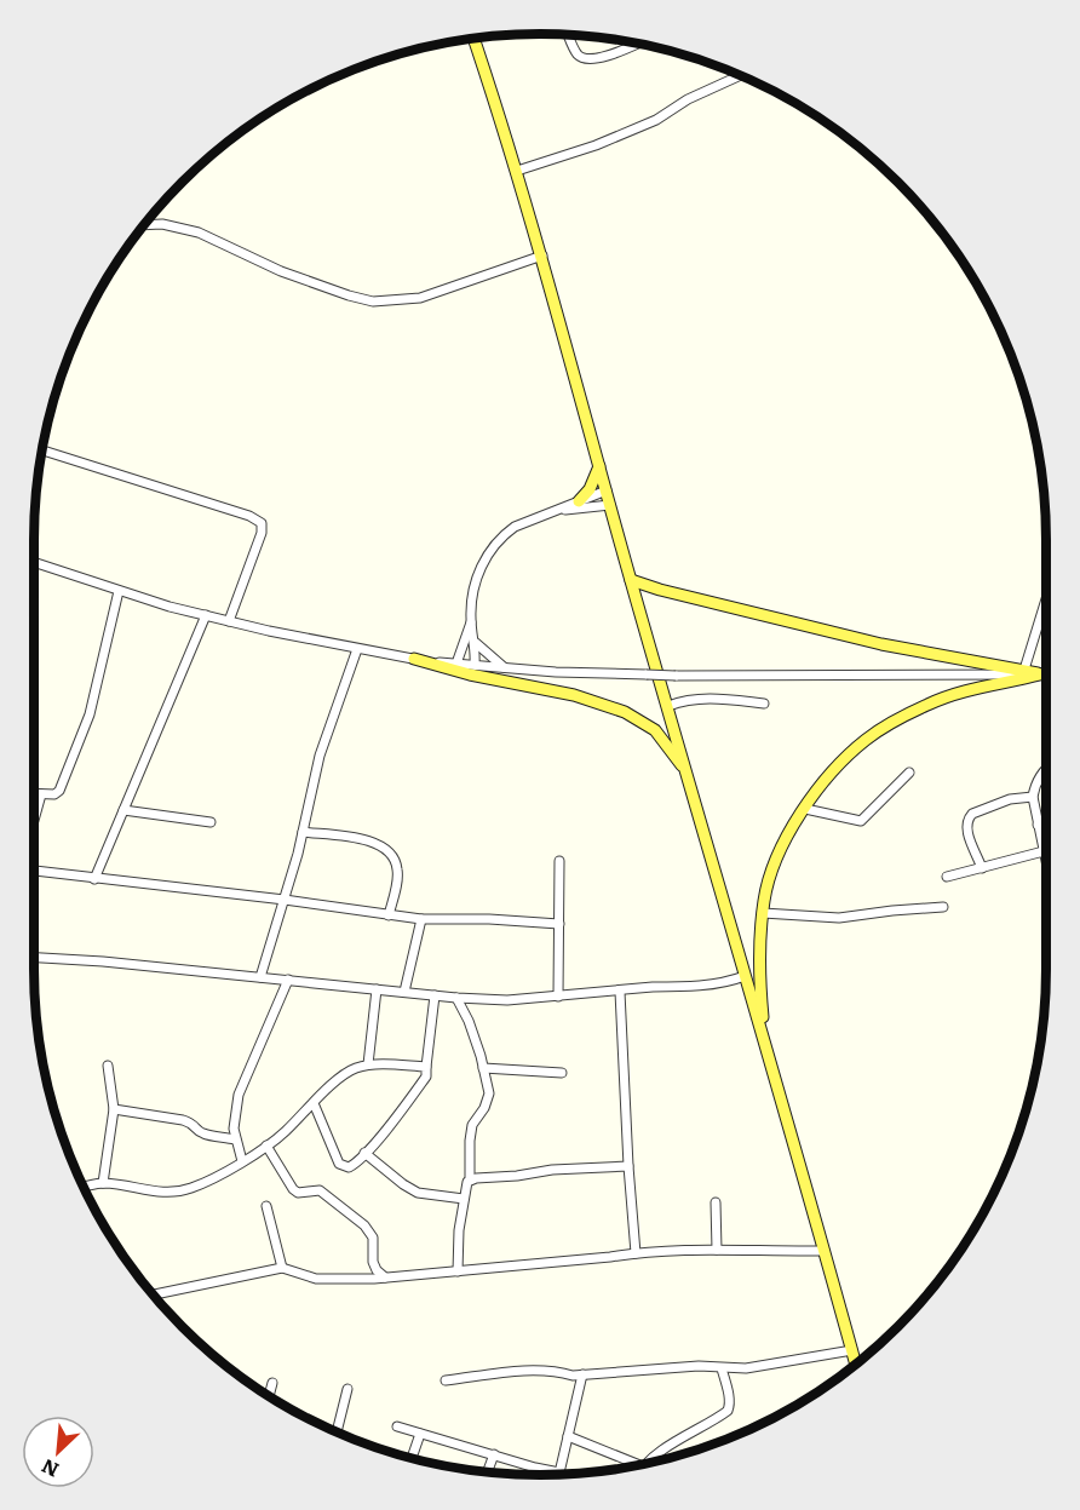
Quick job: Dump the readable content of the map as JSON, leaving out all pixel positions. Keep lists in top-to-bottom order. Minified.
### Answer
{"north":"bottom left"}
